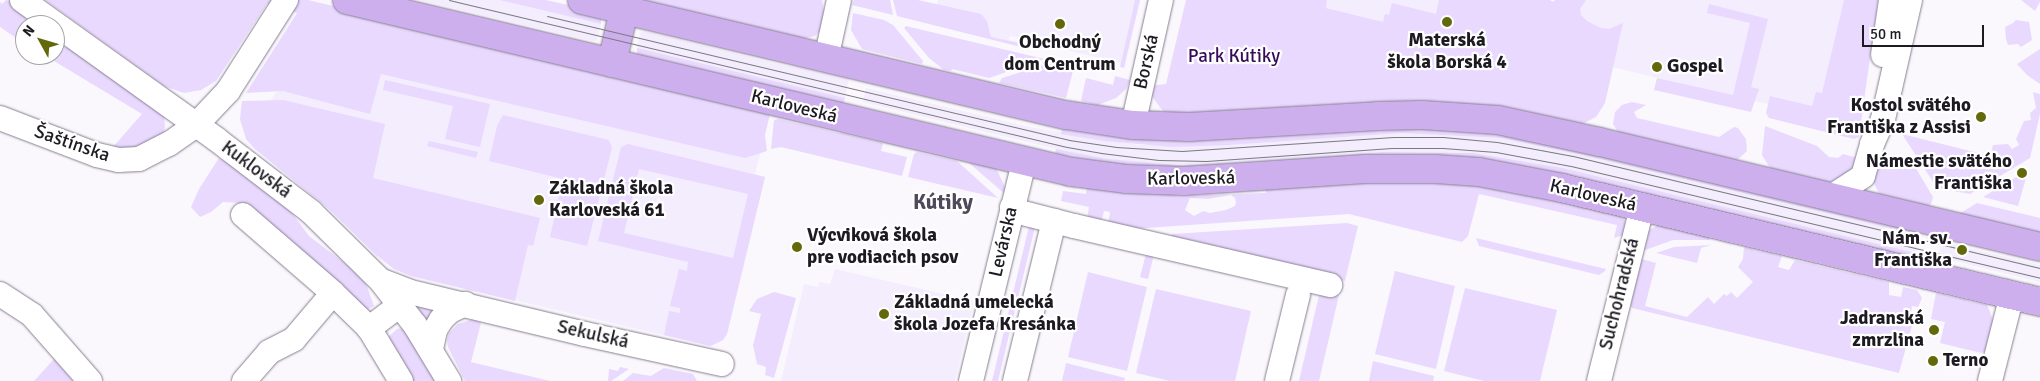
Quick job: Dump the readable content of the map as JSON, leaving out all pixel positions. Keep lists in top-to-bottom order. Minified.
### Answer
{"streets":{"main road":["Karloveská"],"street":["Borská","Šaštínska","Kuklovská","Levárska","Suchohradská","Sekulská"]},"crossings":[["Karloveská","Levárska"],["Karloveská","Suchohradská"],["Šaštínska","Kuklovská"],["Kuklovská","Sekulská"]],"districts":["Kútiky"],"parks":["Park Kútiky"],"places":["Materská škola Borská 4","Obchodný dom Centrum","Gospel","Kostol svätého Františka z Assisi","Námestie svätého Františka","Základná škola Karloveská 61","Výcviková škola pre vodiacich psov","Nám. sv. Františka","Základná umelecká škola Jozefa Kresánka","Jadranská zmrzlina","Terno"],"scale_bar":"50 m","north":"top left"}
